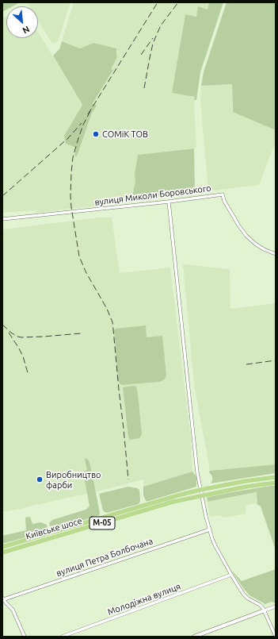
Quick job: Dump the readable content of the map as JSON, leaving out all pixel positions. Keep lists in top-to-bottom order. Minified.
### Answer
{"streets":{"main road":["М-05","Київське шосе"],"street":["вулиця Миколи Боровського","вулиця Петра Болбочана","Молодіжна вулиця"]},"crossings":[["М-05","Київське шосе"]],"places":["СОМіК ТОВ","Виробництво фарби"],"north":"bottom right"}
